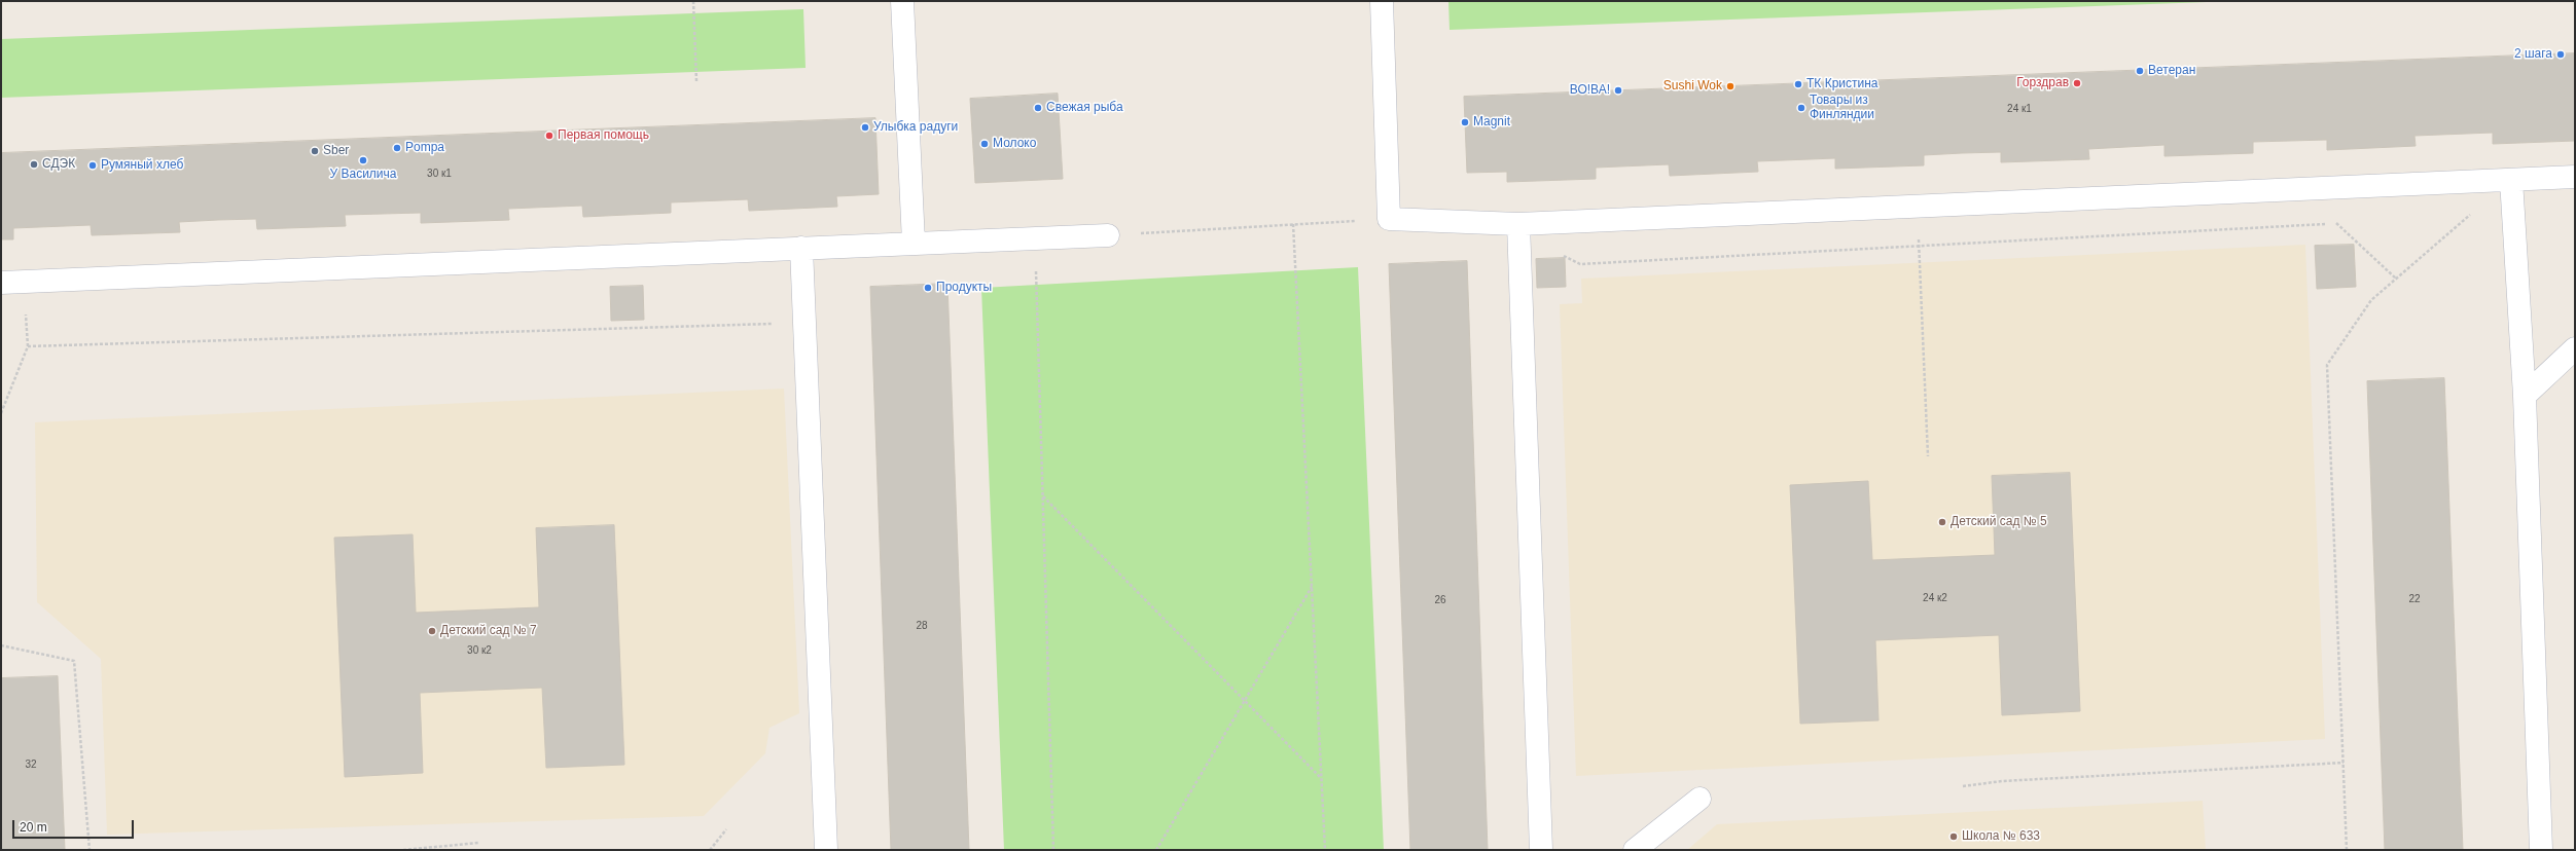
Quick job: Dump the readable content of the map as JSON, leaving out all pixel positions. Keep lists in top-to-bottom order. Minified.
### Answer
{"places":["2 шага","Ветеран","Горздрав","ТК Кристина","Sushi Wok","ВО!ВА!","Свежая рыба","Товары из Финляндии","Magnit","Улыбка радуги","Первая помощь","Молоко","Pompa","Sber","У Василича","СДЭК","Румяный хлеб","Продукты","Детский сад № 5","Детский сад № 7","Школа № 633"],"house_numbers":["24 к1","30 к1","24 к2","22","26","28","30 к2","32"],"scale_bar":"20 m"}
